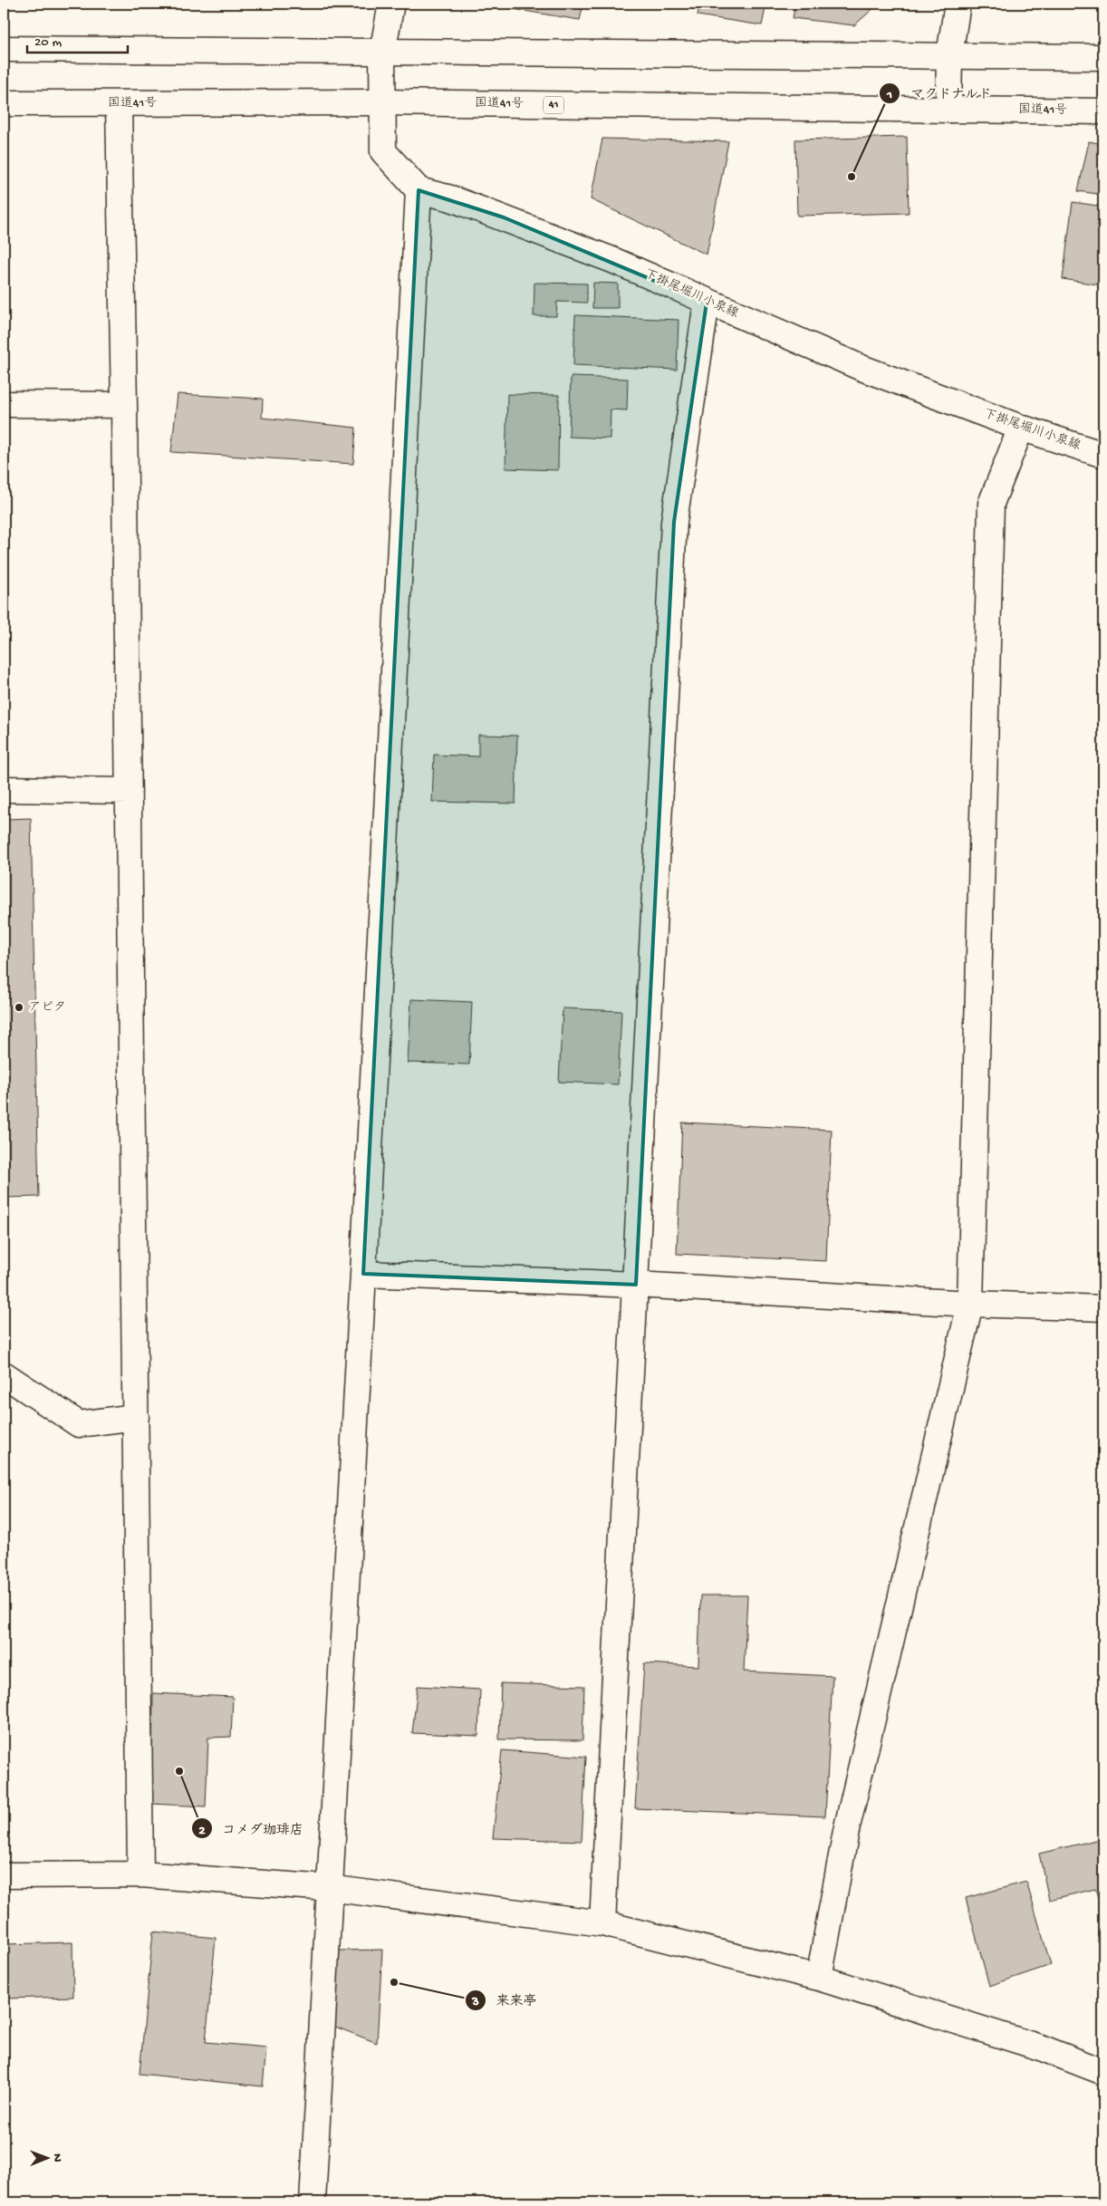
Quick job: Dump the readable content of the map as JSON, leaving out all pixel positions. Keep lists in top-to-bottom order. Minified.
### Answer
{"streets":{"main road":["国道41号","41","下掛尾堀川小泉線"]},"places":["マクドナルド","アピタ","コメダ珈琲店","来来亭"],"scale_bar":"20 m","north":"right"}
